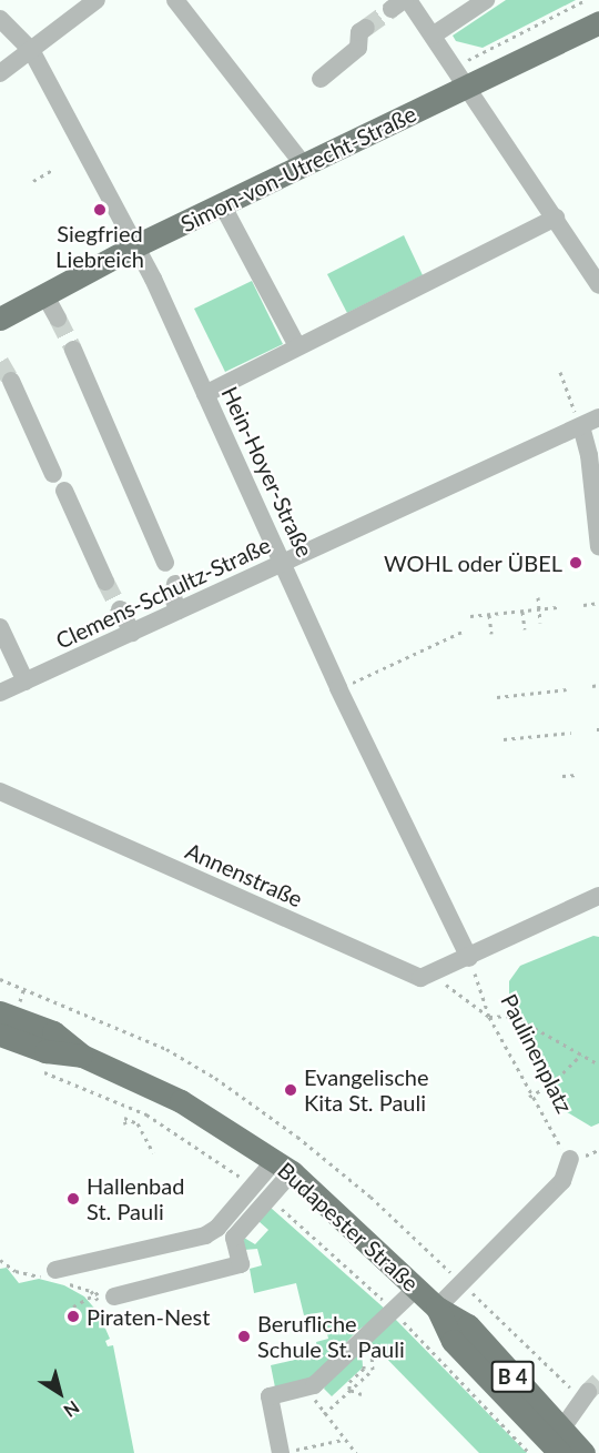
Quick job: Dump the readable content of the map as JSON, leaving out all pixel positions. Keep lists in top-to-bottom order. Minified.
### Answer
{"streets":{"main road":["Simon-von-Utrecht-Straße","Budapester Straße","B 4"],"street":["Hein-Hoyer-Straße","Clemens-Schultz-Straße","Annenstraße"],"path":["Paulinenplatz"]},"crossings":[["Simon-von-Utrecht-Straße","Hein-Hoyer-Straße"],["Hein-Hoyer-Straße","Clemens-Schultz-Straße"],["Hein-Hoyer-Straße","Paulinenplatz"]],"places":["Siegfried Liebreich","WOHL oder ÜBEL","Evangelische Kita St. Pauli","Hallenbad St. Pauli","Piraten-Nest","Berufliche Schule St. Pauli"],"north":"bottom right"}
